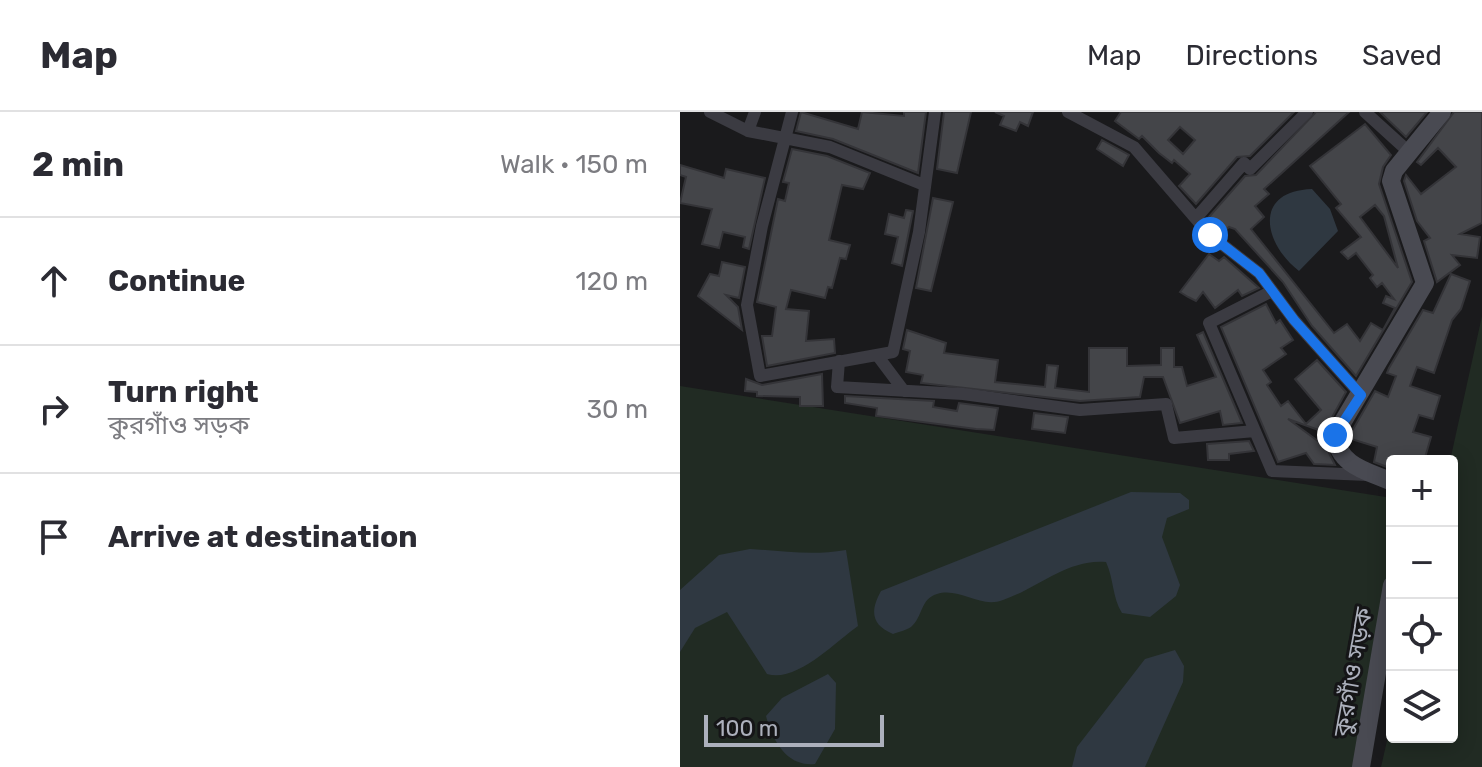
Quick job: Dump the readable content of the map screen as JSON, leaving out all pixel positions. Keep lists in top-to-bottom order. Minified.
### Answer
{"streets":{"street":["কুরগাঁও সড়ক"]},"scale_bar":"100 m","page":{"header":"Map","nav":["Map","Directions","Saved"],"heading":["2 min","Walk · 150 m"],"list":[["Continue","120 m"],["Turn right","কুরগাঁও সড়ক","30 m"],"Arrive at destination"],"map_buttons":["+","−"],"scale":"100 m"}}
